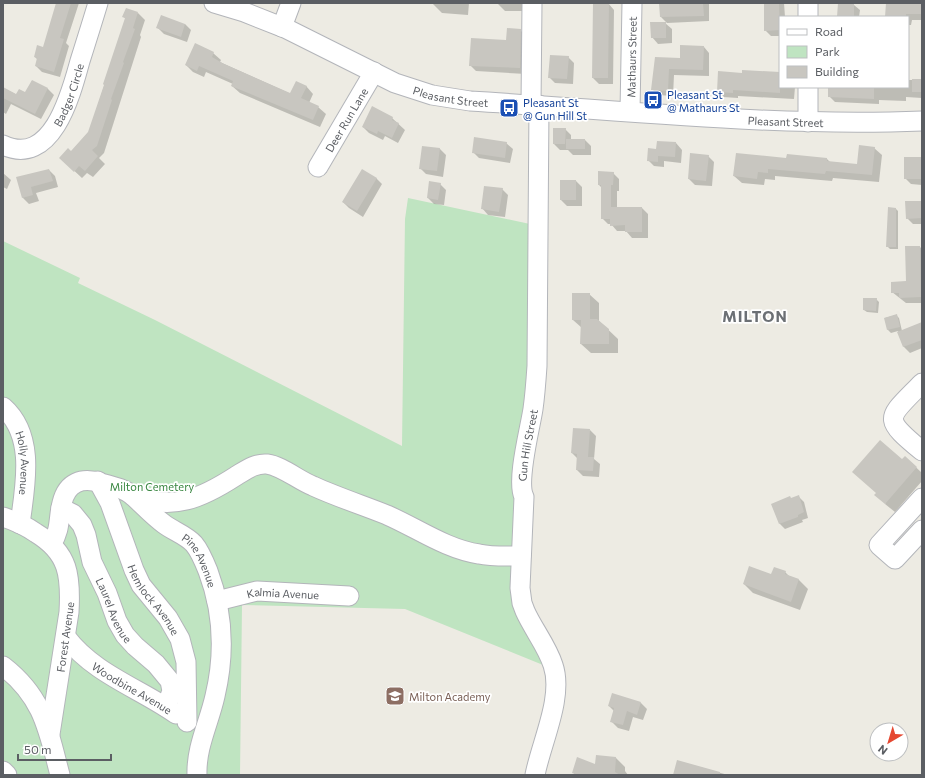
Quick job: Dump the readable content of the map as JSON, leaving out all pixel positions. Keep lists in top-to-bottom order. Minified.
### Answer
{"streets":{"street":["Mathaurs Street","Badger Circle","Pleasant Street","Deer Run Lane","Gun Hill Street","Holly Avenue","Pine Avenue","Kalmia Avenue","Hemlock Avenue","Laurel Avenue","Forest Avenue","Woodbine Avenue"]},"crossings":[["Mathaurs Street","Pleasant Street"],["Pleasant Street","Deer Run Lane"],["Pleasant Street","Gun Hill Street"],["Pine Avenue","Kalmia Avenue"],["Pine Avenue","Hemlock Avenue"],["Pine Avenue","Laurel Avenue"],["Pine Avenue","Forest Avenue"],["Pine Avenue","Woodbine Avenue"],["Hemlock Avenue","Laurel Avenue"],["Hemlock Avenue","Woodbine Avenue"],["Forest Avenue","Woodbine Avenue"]],"districts":["MILTON"],"parks":["Milton Cemetery"],"places":{"bus stop":["Pleasant St @ Mathaurs St","Pleasant St @ Gun Hill St"],"school or university":["Milton Academy"]},"legend":["Road","Park","Building"],"scale_bar":"50 m","north":"bottom left"}
